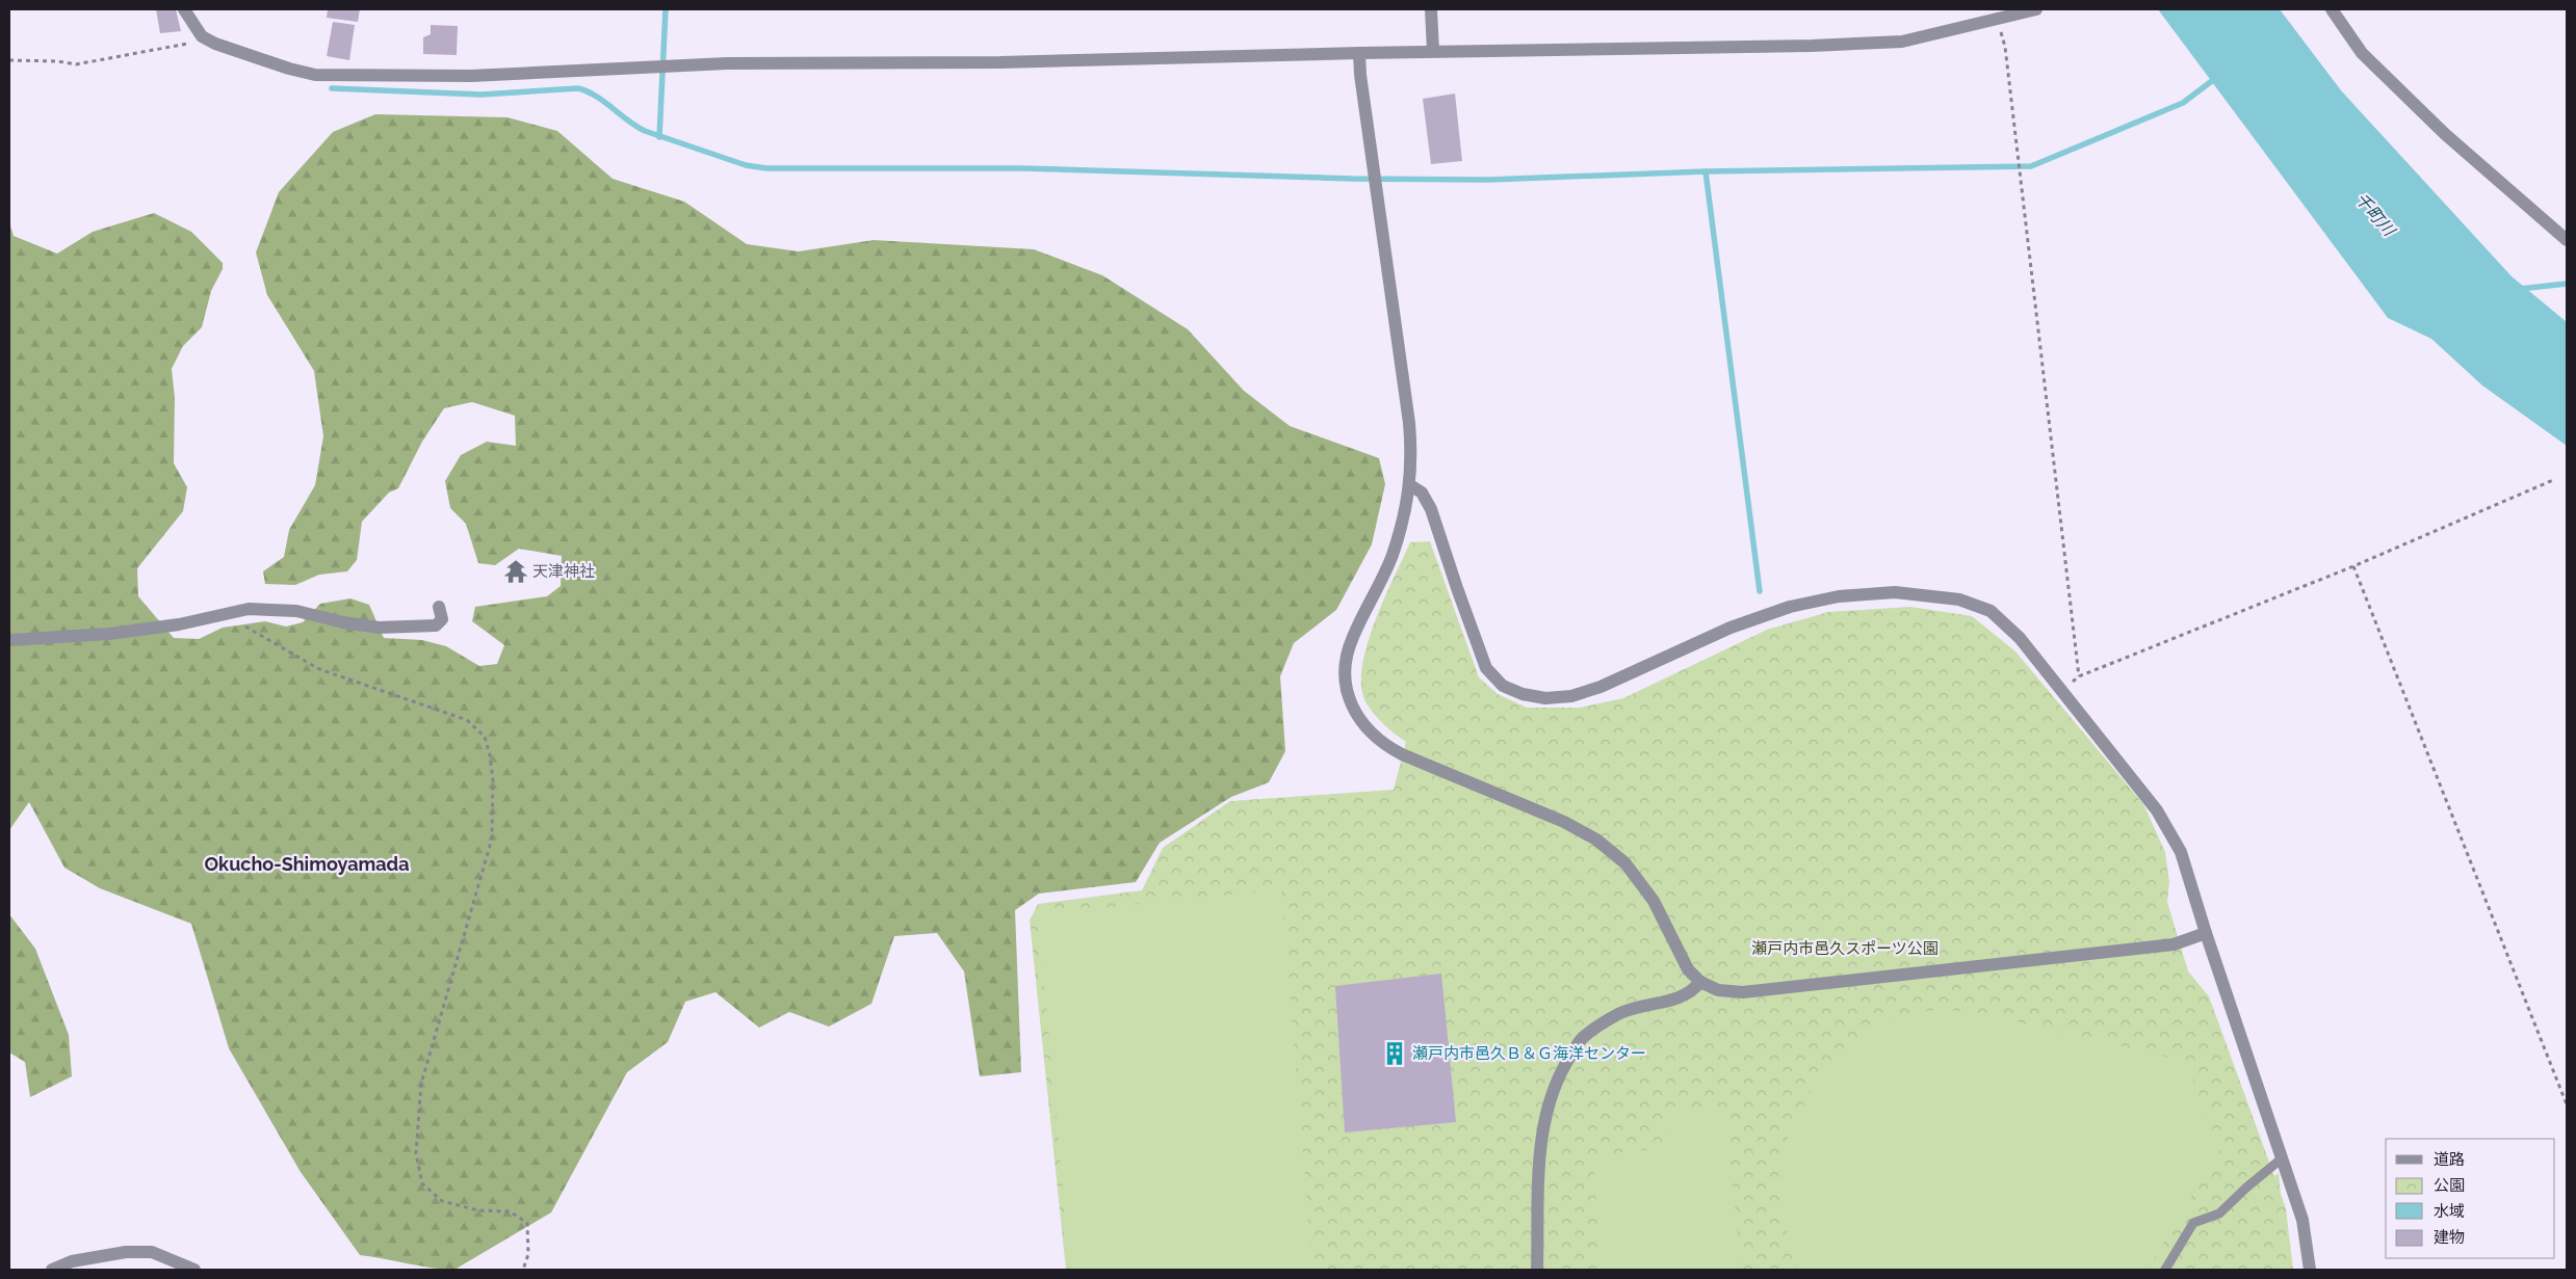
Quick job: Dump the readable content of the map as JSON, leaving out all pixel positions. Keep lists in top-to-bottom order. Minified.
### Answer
{"districts":["Okucho-Shimoyamada"],"water":["千町川"],"parks":["瀬戸内市邑久スポーツ公園"],"places":{"temple":["天津神社"],"building":["瀬戸内市邑久Ｂ＆Ｇ海洋センター"]},"legend":["道路","公園","水域","建物"]}
